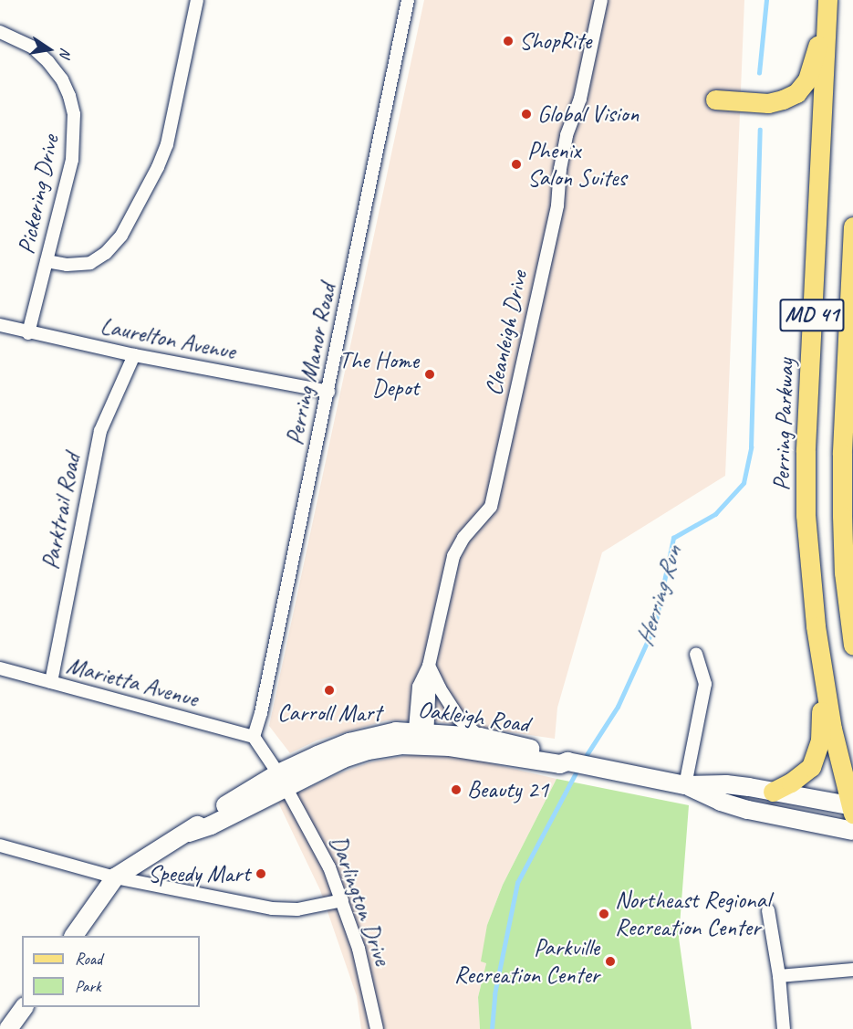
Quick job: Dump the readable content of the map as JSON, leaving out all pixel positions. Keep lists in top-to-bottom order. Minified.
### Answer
{"streets":{"main road":["MD 41","Perring Parkway"],"street":["Pickering Drive","Cleanleigh Drive","Laurelton Avenue","Perring Manor Road","Parktrail Road","Marietta Avenue","Oakleigh Road","Darlington Drive"]},"crossings":[["Pickering Drive","Laurelton Avenue"],["Cleanleigh Drive","Oakleigh Road"],["Laurelton Avenue","Perring Manor Road"],["Laurelton Avenue","Parktrail Road"],["Perring Manor Road","Marietta Avenue"],["Perring Manor Road","Darlington Drive"],["Perring Parkway","Oakleigh Road"],["Parktrail Road","Marietta Avenue"],["Marietta Avenue","Darlington Drive"],["Oakleigh Road","Darlington Drive"]],"water":["Herring Run"],"places":["ShopRite","Global Vision","Phenix Salon Suites","The Home Depot","Carroll Mart","Beauty 21","Speedy Mart","Northeast Regional Recreation Center","Parkville Recreation Center"],"legend":["Road","Park"],"north":"right"}
